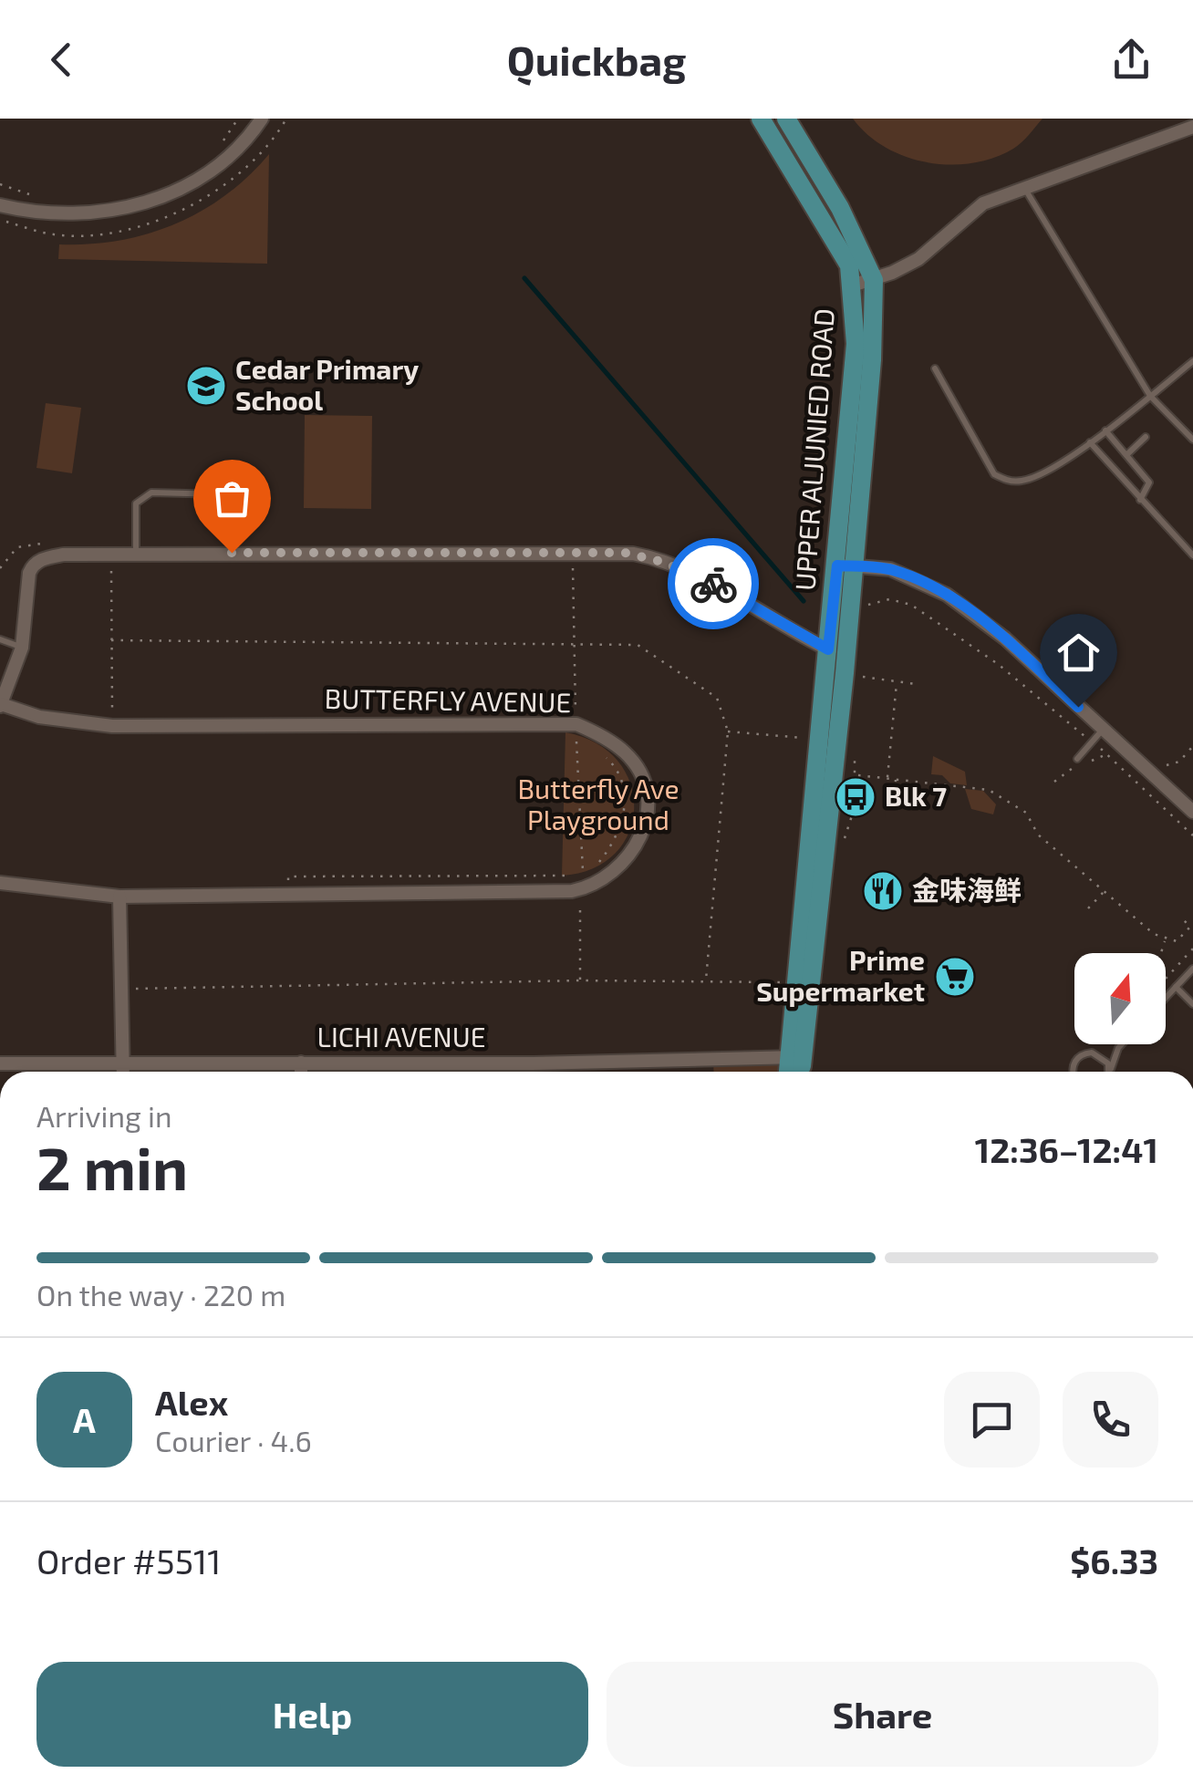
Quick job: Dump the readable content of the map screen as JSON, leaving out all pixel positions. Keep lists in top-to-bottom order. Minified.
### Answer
{"streets":{"main road":["UPPER ALJUNIED ROAD"],"street":["BUTTERFLY AVENUE","LICHI AVENUE"]},"crossings":[["UPPER ALJUNIED ROAD","LICHI AVENUE"]],"parks":["Butterfly Ave Playground"],"places":{"school or university":["Cedar Primary School"],"bus stop":["Blk 7"],"restaurant":["金味海鲜"],"supermarket":["Prime Supermarket"]},"north":"top","page":{"header":"Quickbag","heading":["2 min","Arriving in","12:36–12:41"],"panel":["Alex","Courier · 4.6","Order #5511","$6.33"],"bar":"On the way · 220 m","round":"A","buttons":["Help","Share"]}}
